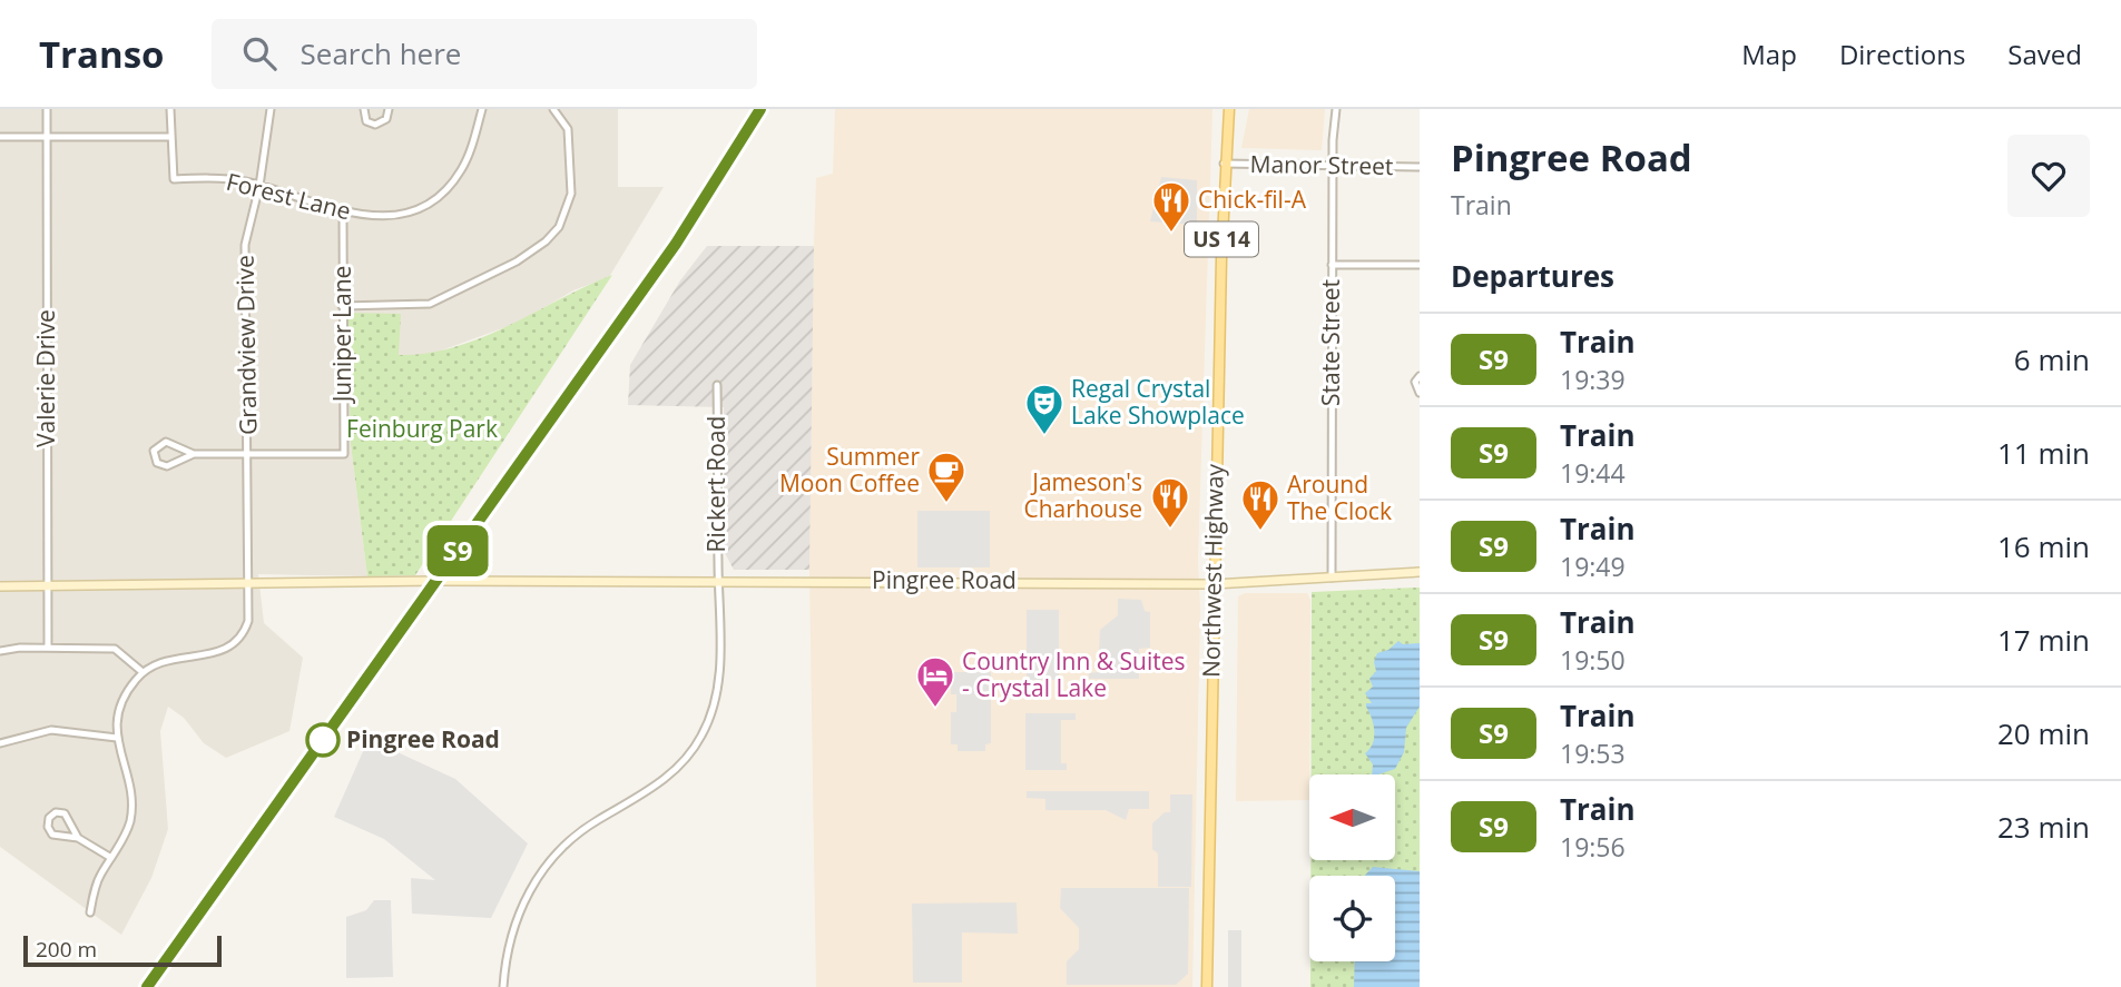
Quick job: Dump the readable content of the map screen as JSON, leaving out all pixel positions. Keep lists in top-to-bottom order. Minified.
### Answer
{"streets":{"main road":["US 14","Northwest Highway"],"street":["Manor Street","Forest Lane","Juniper Lane","State Street","Grandview Drive","Valerie Drive","Rickert Road","Pingree Road"]},"crossings":[["Manor Street","State Street"],["Manor Street","Northwest Highway"],["Forest Lane","Juniper Lane"],["Forest Lane","Grandview Drive"],["Juniper Lane","Grandview Drive"],["State Street","Pingree Road"],["Grandview Drive","Pingree Road"],["Valerie Drive","Pingree Road"],["Rickert Road","Pingree Road"],["Northwest Highway","Pingree Road"]],"parks":["Feinburg Park"],"places":{"restaurant":["Chick-fil-A","Jameson's Charhouse","Around The Clock"],"theatre":["Regal Crystal Lake Showplace"],"cafe":["Summer Moon Coffee"],"hotel":["Country Inn & Suites - Crystal Lake"],"other":["Pingree Road"]},"scale_bar":"200 m","north":"left","page":{"header":"Transo","search":"Search here","nav":["Map","Directions","Saved"],"on_map":"S9","heading":[["Pingree Road","Train"],"Departures"],"list":[{"mark":"S9","name":"Train","note":"19:39","value":"6 min"},{"mark":"S9","name":"Train","note":"19:44","value":"11 min"},{"mark":"S9","name":"Train","note":"19:49","value":"16 min"},{"mark":"S9","name":"Train","note":"19:50","value":"17 min"},{"mark":"S9","name":"Train","note":"19:53","value":"20 min"},{"mark":"S9","name":"Train","note":"19:56","value":"23 min"}],"scale":"200 m"}}
